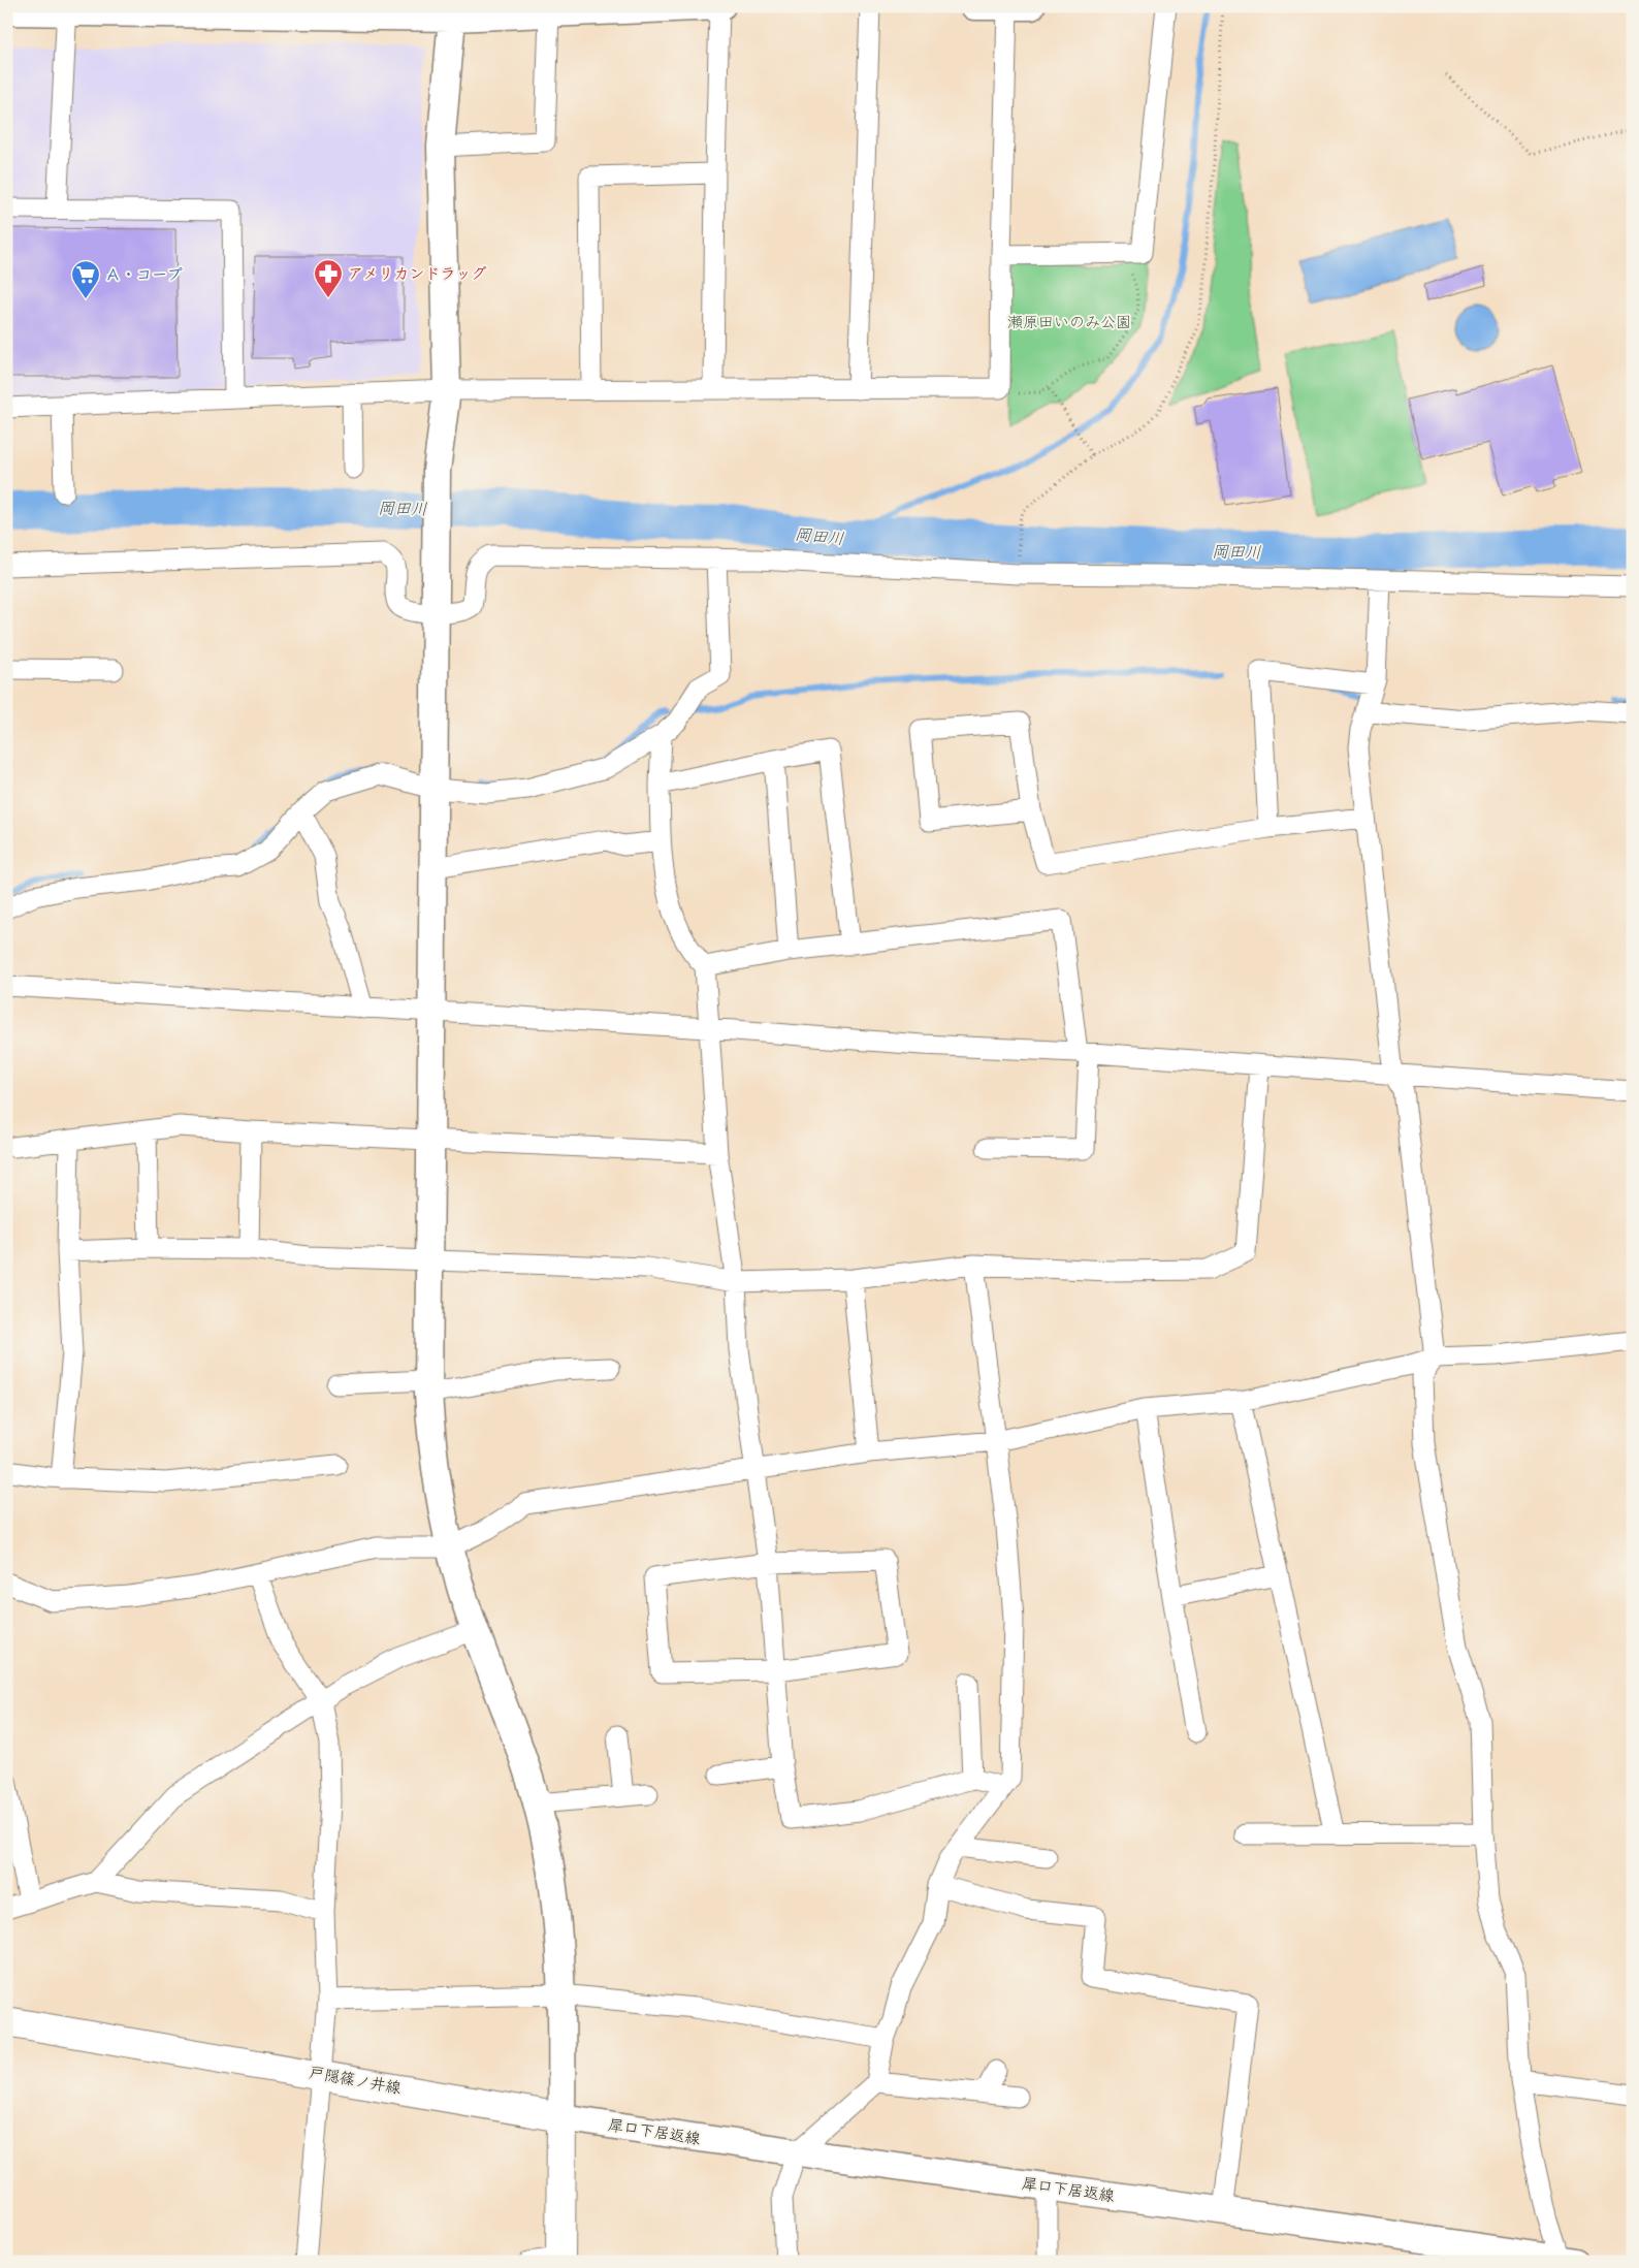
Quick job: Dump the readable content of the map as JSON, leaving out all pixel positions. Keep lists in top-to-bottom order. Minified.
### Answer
{"streets":{"main road":["戸隠篠ノ井線"],"street":["犀口下居返線"]},"crossings":[["戸隠篠ノ井線","犀口下居返線"]],"water":["岡田川"],"parks":["瀬原田いのみ公園"],"places":{"pharmacy":["アメリカンドラッグ"],"supermarket":["Ａ・コープ"]}}
